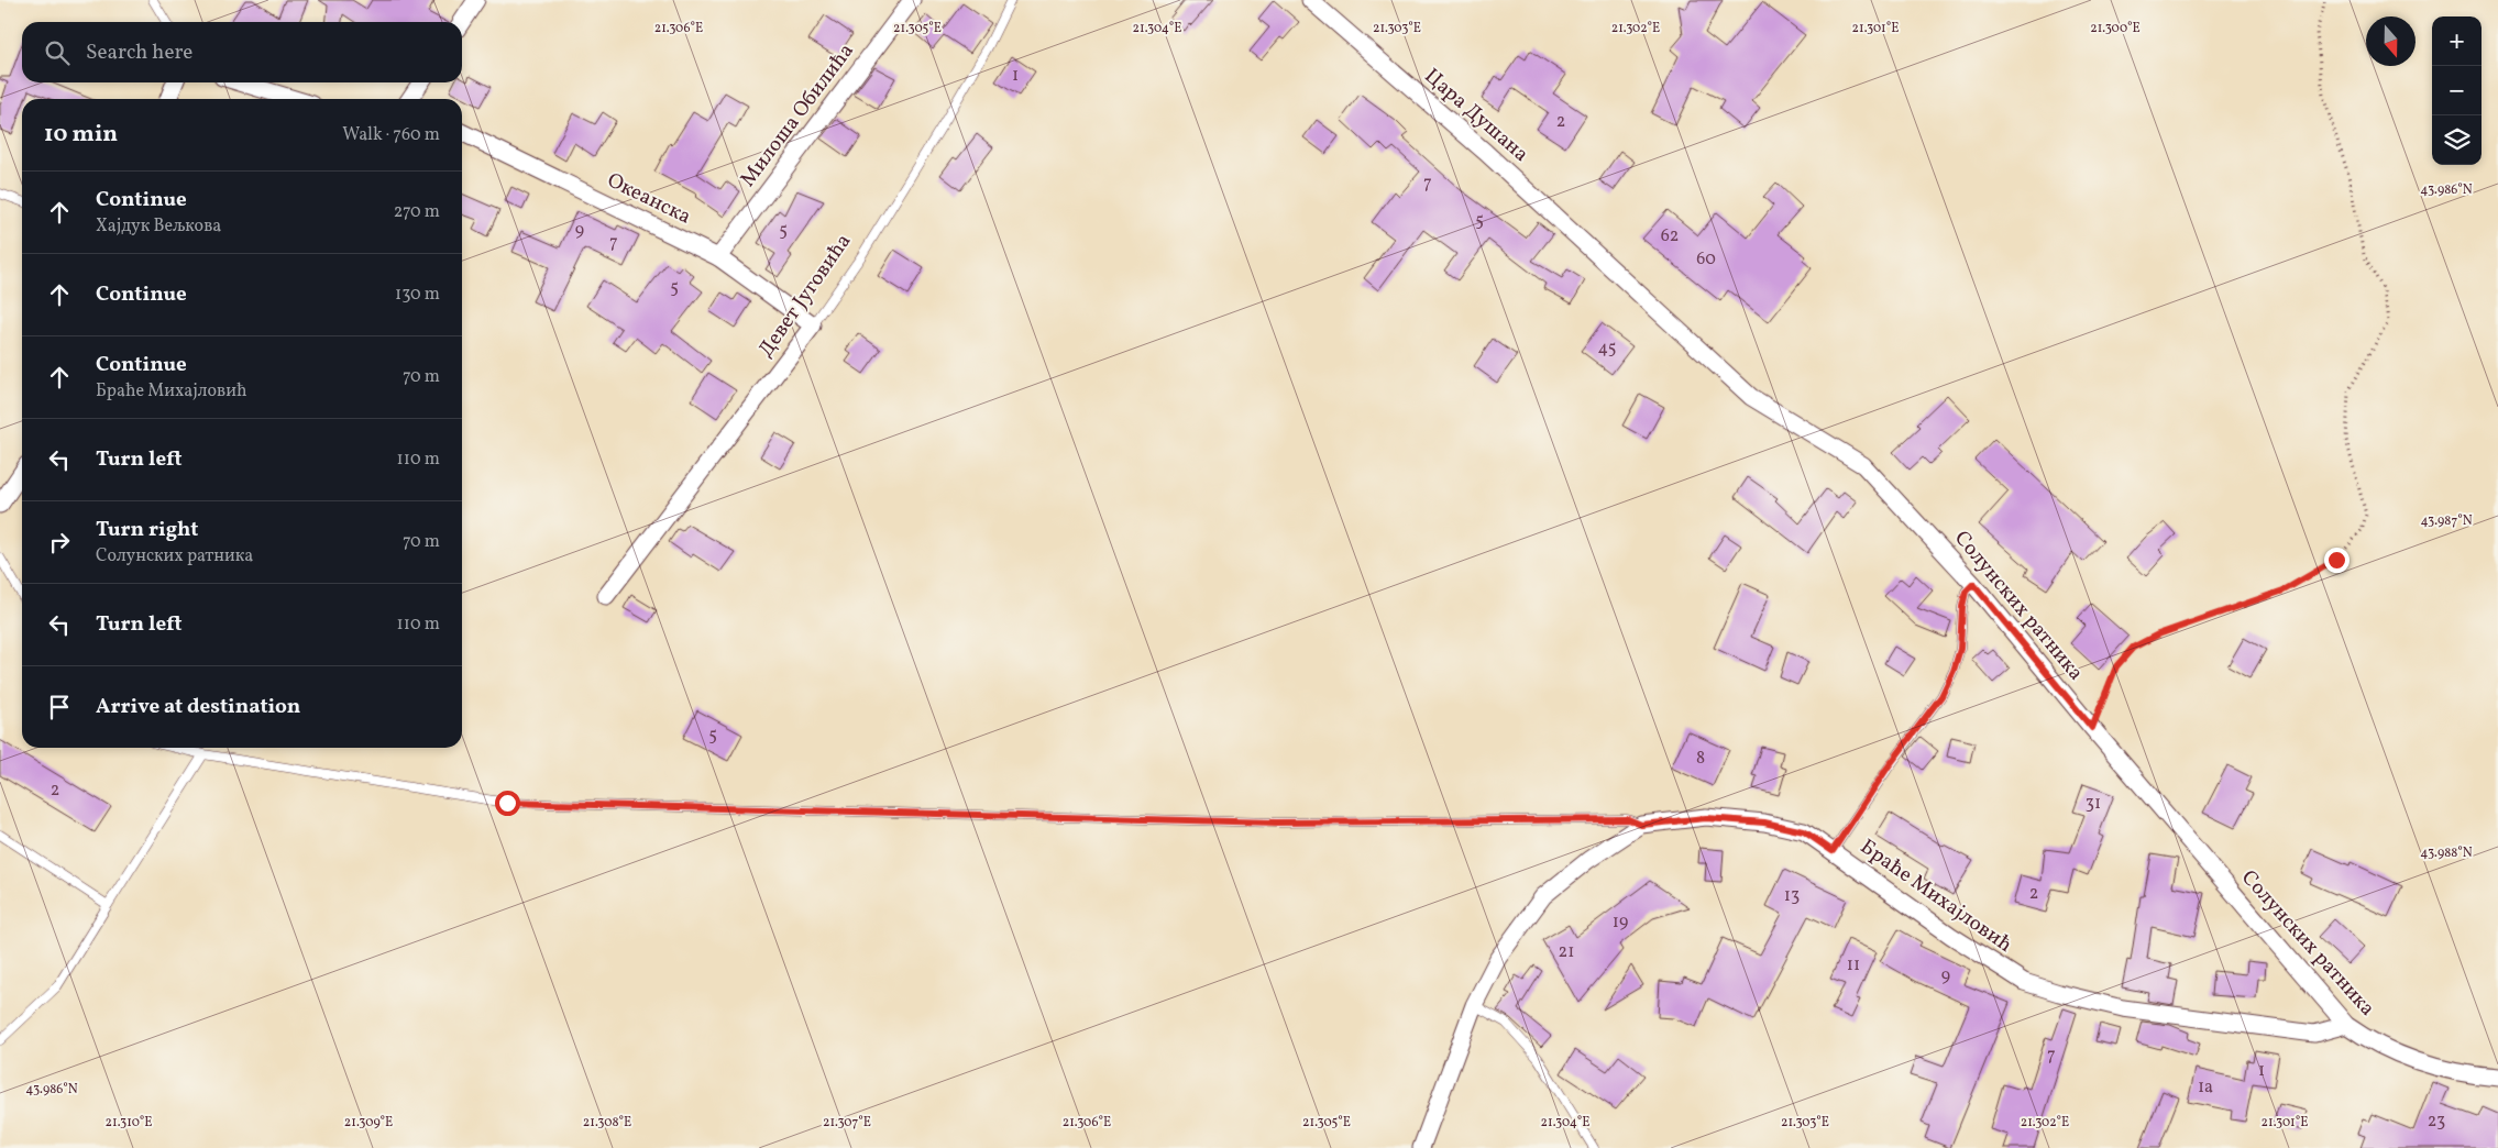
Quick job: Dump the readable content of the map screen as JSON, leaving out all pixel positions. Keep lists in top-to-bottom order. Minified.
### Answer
{"streets":{"street":["Милоша Обилића","Цара Душана","Океанска","Девет Југовића","Солунских ратника","Браће Михајловић"]},"crossings":[["Милоша Обилића","Океанска"],["Цара Душана","Солунских ратника"],["Океанска","Девет Југовића"],["Солунских ратника","Браће Михајловић"]],"house_numbers":["1","2","7","5","9","5","62","7","60","5","45","5","8","2","31","2","13","19","21","11","9","7","1","1a","23"],"north":"bottom","page":{"map_buttons":["+","−"],"search":"Search here","heading":["10 min","Walk · 760 m"],"list":[["Continue","Хајдук Вељкова","270 m"],["Continue","130 m"],["Continue","Браће Михајловић","70 m"],["Turn left","110 m"],["Turn right","Солунских ратника","70 m"],["Turn left","110 m"],"Arrive at destination"]},"coordinates":["21.306°E","21.305°E","21.304°E","21.303°E","21.302°E","21.301°E","21.300°E","43.986°N","43.987°N","43.988°N","21.310°E","21.309°E","21.308°E","21.307°E"]}
